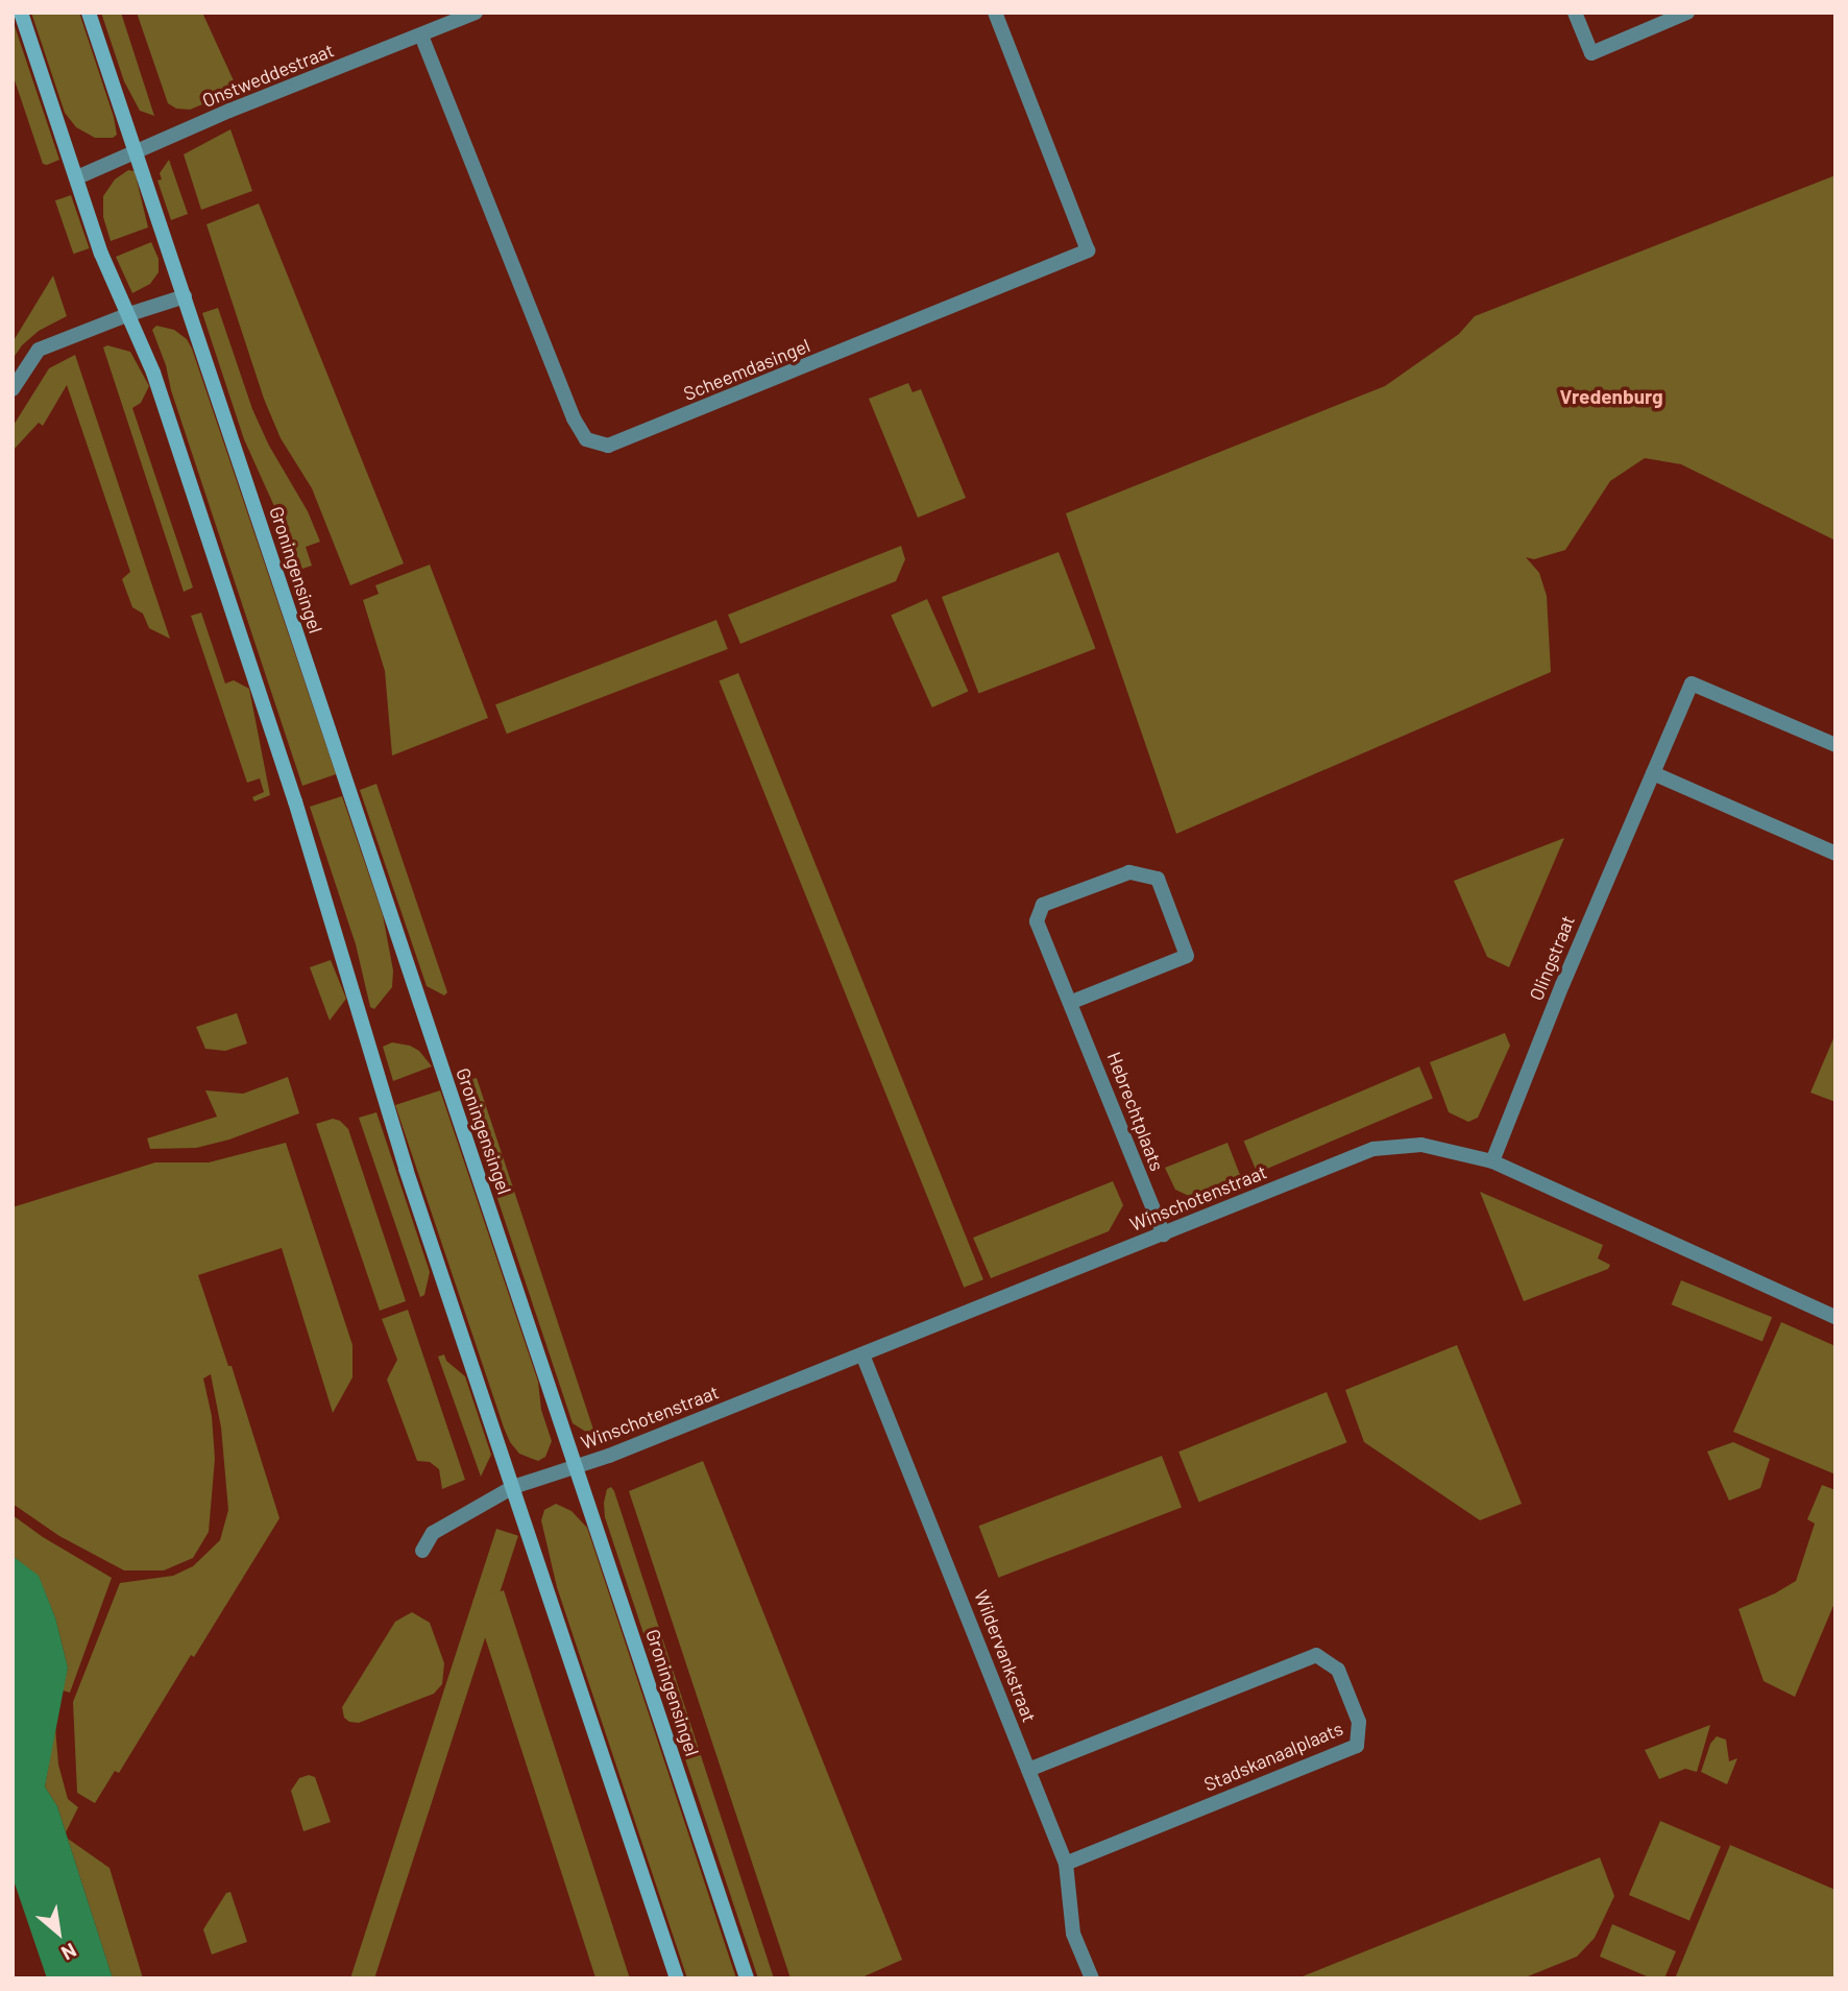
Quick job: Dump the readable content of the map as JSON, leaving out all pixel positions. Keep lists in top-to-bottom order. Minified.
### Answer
{"streets":{"street":["Onstweddestraat","Scheemdasingel","Groningensingel","Olingstraat","Hebrechtplaats","Winschotenstraat","Wildervankstraat","Stadskanaalplaats"]},"crossings":[["Onstweddestraat","Scheemdasingel"],["Onstweddestraat","Groningensingel"],["Groningensingel","Winschotenstraat"],["Olingstraat","Winschotenstraat"],["Hebrechtplaats","Winschotenstraat"],["Winschotenstraat","Wildervankstraat"],["Wildervankstraat","Stadskanaalplaats"]],"districts":["Vredenburg"],"north":"bottom right"}
